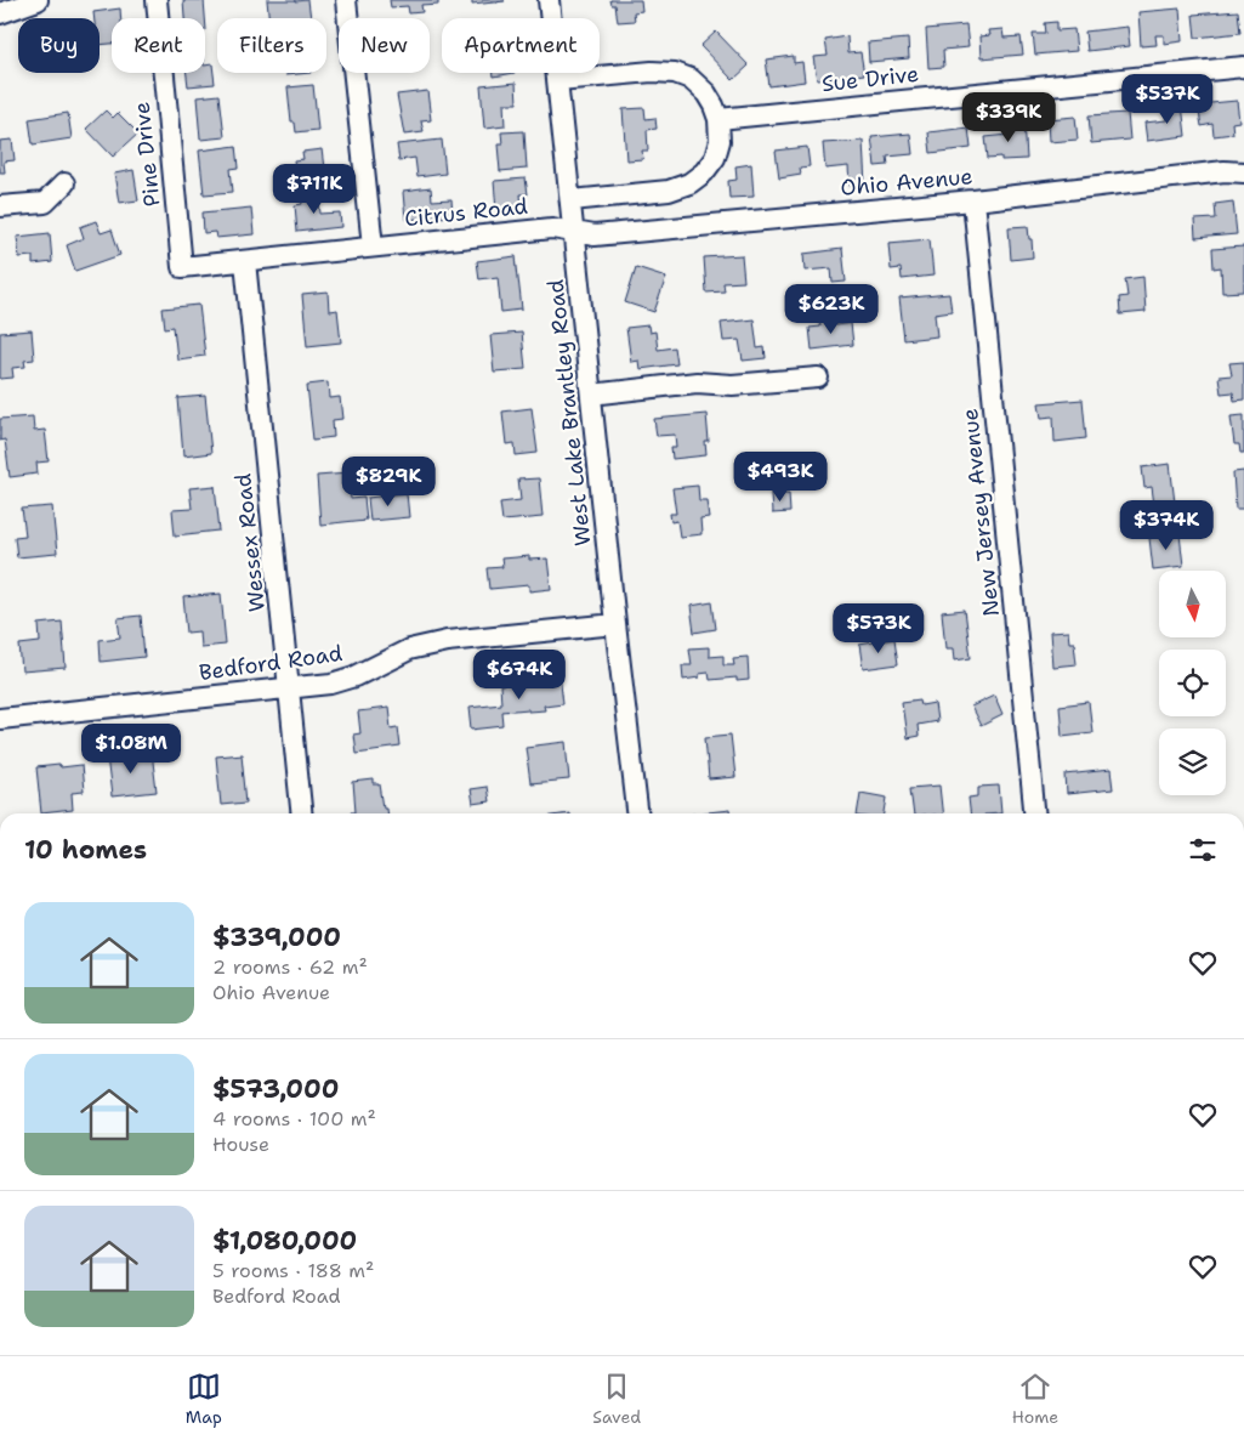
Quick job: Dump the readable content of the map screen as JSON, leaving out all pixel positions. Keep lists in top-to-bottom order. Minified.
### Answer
{"streets":{"street":["Sue Drive","Pine Drive","Ohio Avenue","Citrus Road","West Lake Brantley Road","New Jersey Avenue","Wessex Road","Bedford Road"]},"crossings":[["Sue Drive","West Lake Brantley Road"],["Pine Drive","Citrus Road"],["Ohio Avenue","Citrus Road"],["Ohio Avenue","West Lake Brantley Road"],["Ohio Avenue","New Jersey Avenue"],["Citrus Road","West Lake Brantley Road"],["Citrus Road","Wessex Road"],["West Lake Brantley Road","Bedford Road"],["Wessex Road","Bedford Road"]],"north":"bottom","page":{"chip":["Buy","Rent","Filters","New","Apartment"],"price":["$537K","$339K","$711K","$623K","$493K","$829K","$374K","$573K","$674K","$1.08M"],"heading":"10 homes","list":[{"name":"$339,000","note":"2 rooms · 62 m² · Ohio Avenue"},{"name":"$573,000","note":"4 rooms · 100 m² · House"},{"name":"$1,080,000","note":"5 rooms · 188 m² · Bedford Road"}],"tabs":["Map","Saved","Home"]}}
